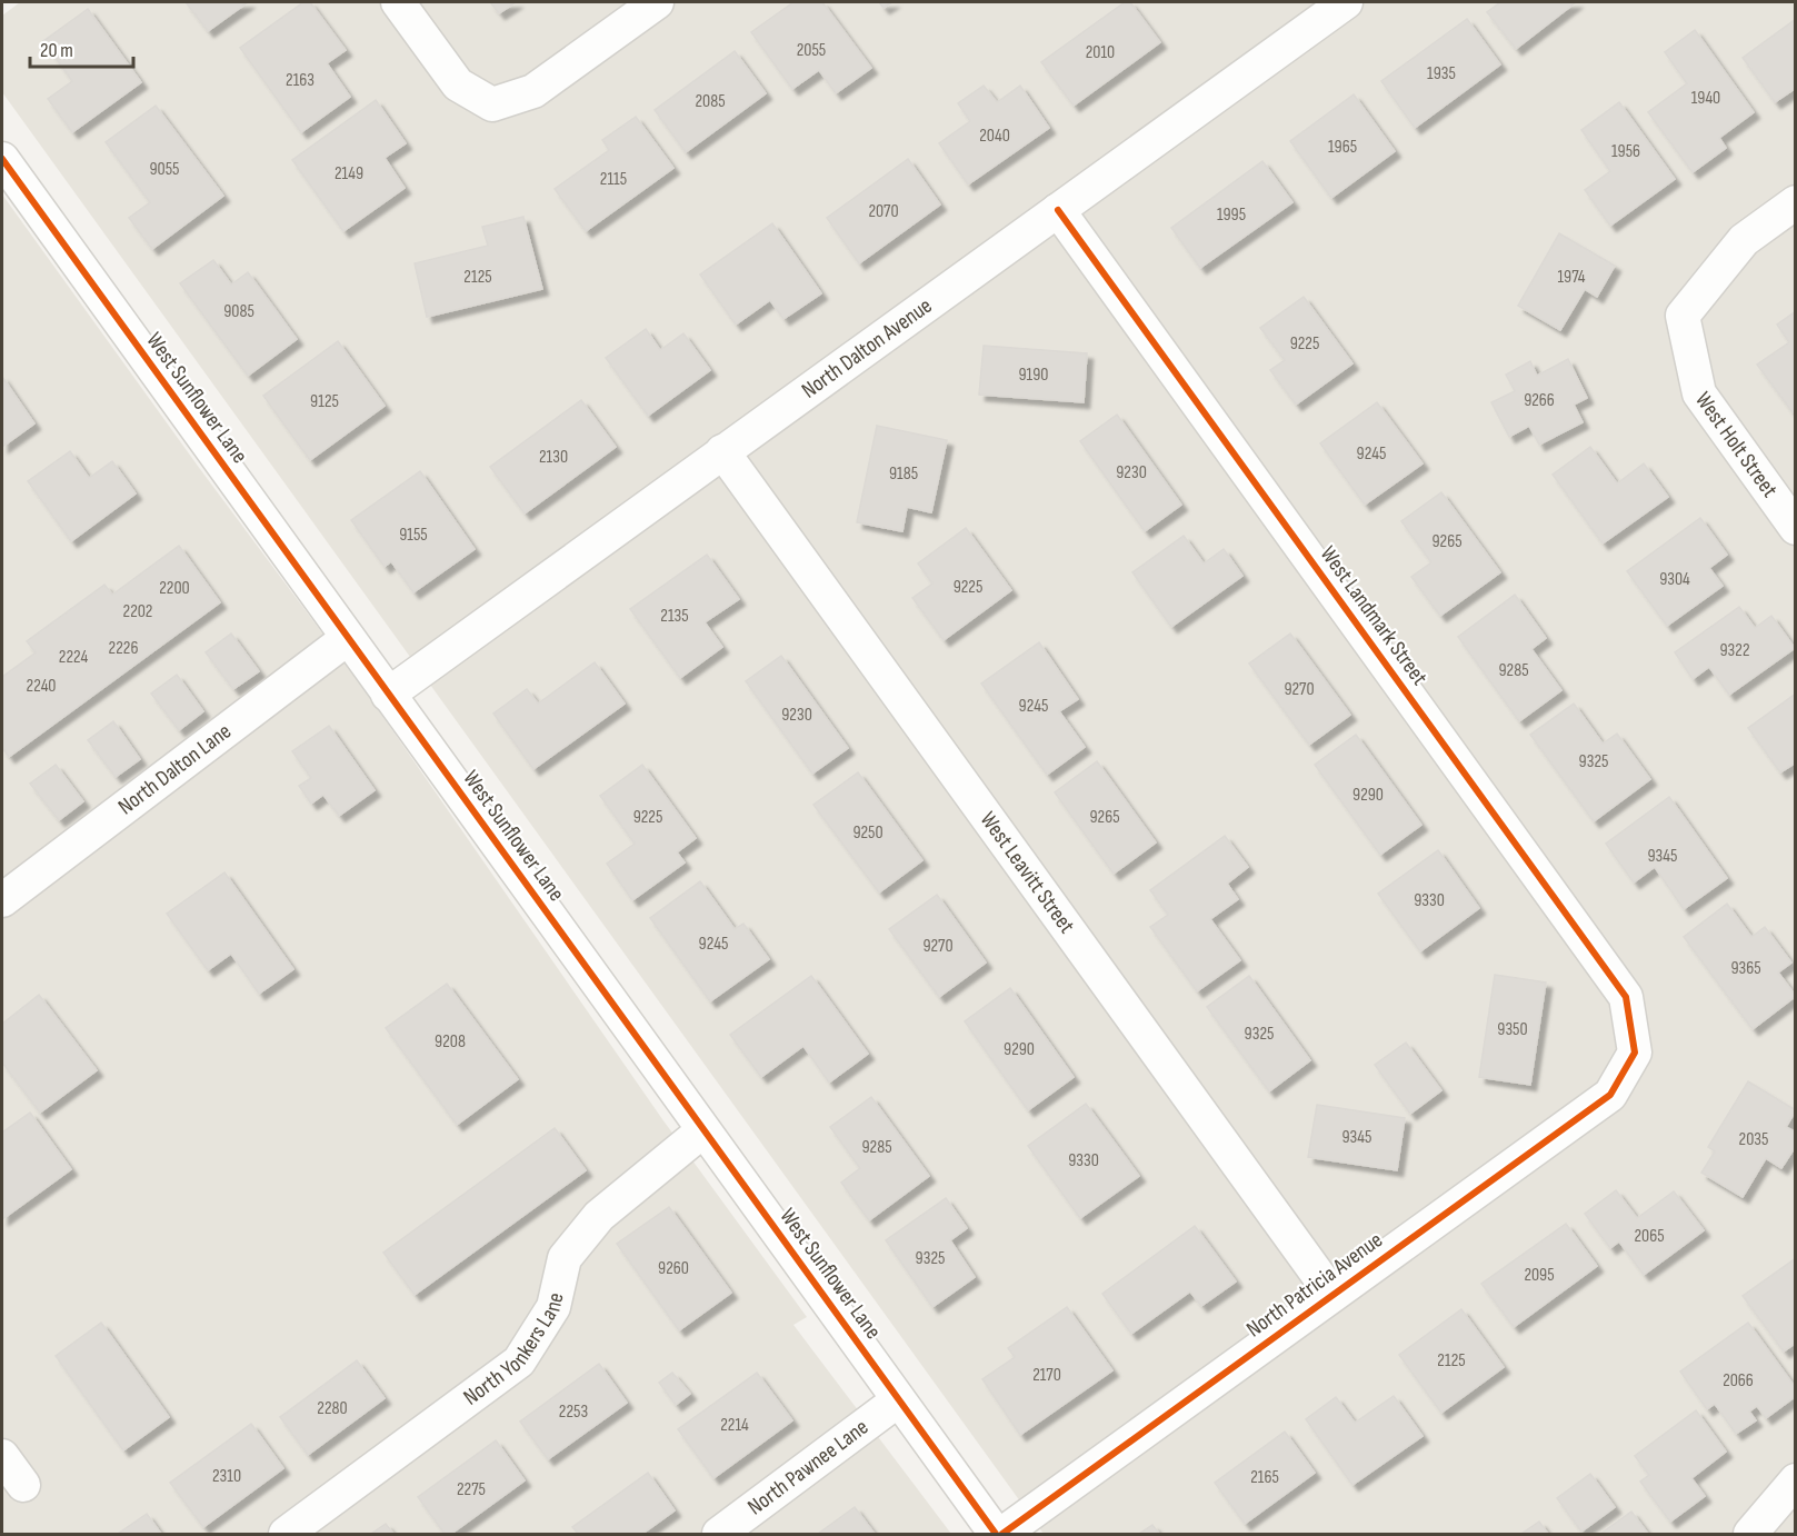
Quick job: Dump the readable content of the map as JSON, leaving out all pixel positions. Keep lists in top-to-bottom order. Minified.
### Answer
{"streets":{"street":["North Dalton Avenue","West Sunflower Lane","West Holt Street","West Landmark Street","North Dalton Lane","West Leavitt Street","North Patricia Avenue","North Yonkers Lane","North Pawnee Lane"]},"crossings":[["North Dalton Avenue","West Sunflower Lane"],["North Dalton Avenue","West Landmark Street"],["North Dalton Avenue","West Leavitt Street"],["West Sunflower Lane","North Dalton Lane"],["West Sunflower Lane","North Yonkers Lane"],["West Sunflower Lane","North Pawnee Lane"],["West Landmark Street","North Patricia Avenue"],["West Leavitt Street","North Patricia Avenue"]],"house_numbers":["2055","2010","1935","2163","1940","2085","2040","1965","1956","9055","2149","2115","2070","1995","2125","1974","9085","9225","9190","9266","9125","9245","2130","9230","9185","9155","9265","9304","9225","2200","2202","2135","2226","9322","2224","9285","2240","9270","9245","9230","9325","9290","9225","9265","9250","9345","9330","9245","9270","9365","9350","9325","9208","9290","9345","2035","9285","9330","2065","9325","9260","2095","2125","2170","2066","2280","2253","2214","2310","2165","2275"],"scale_bar":"20 m"}
